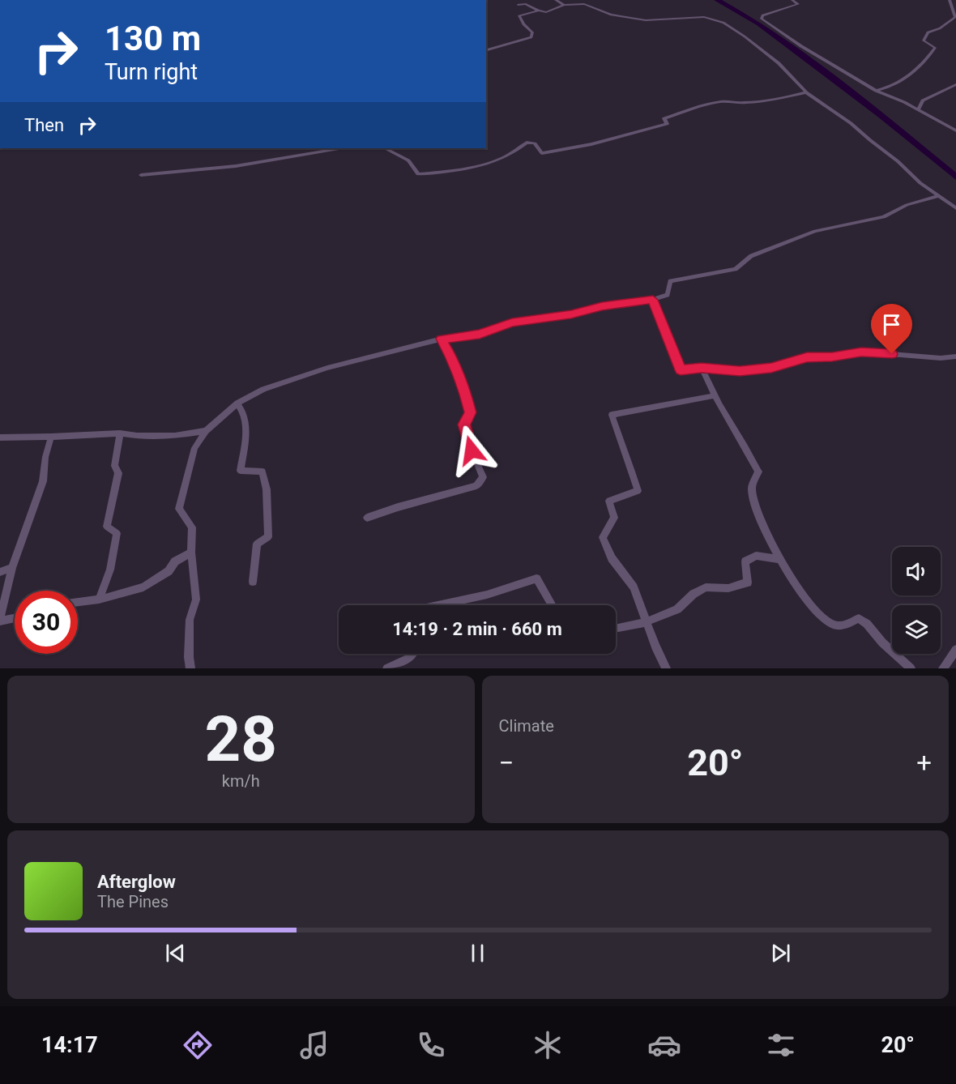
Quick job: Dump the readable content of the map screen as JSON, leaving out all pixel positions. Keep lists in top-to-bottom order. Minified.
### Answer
{"page":{"turn":["130 m","Turn right"],"then":"Then","limit":"30","trip":"14:19 · 2 min · 660 m","tile":[["28","km/h"],"Climate"],"heat":["−","20°","+"],"song":["Afterglow","The Pines"],"tabs":["14:17","20°"]}}
